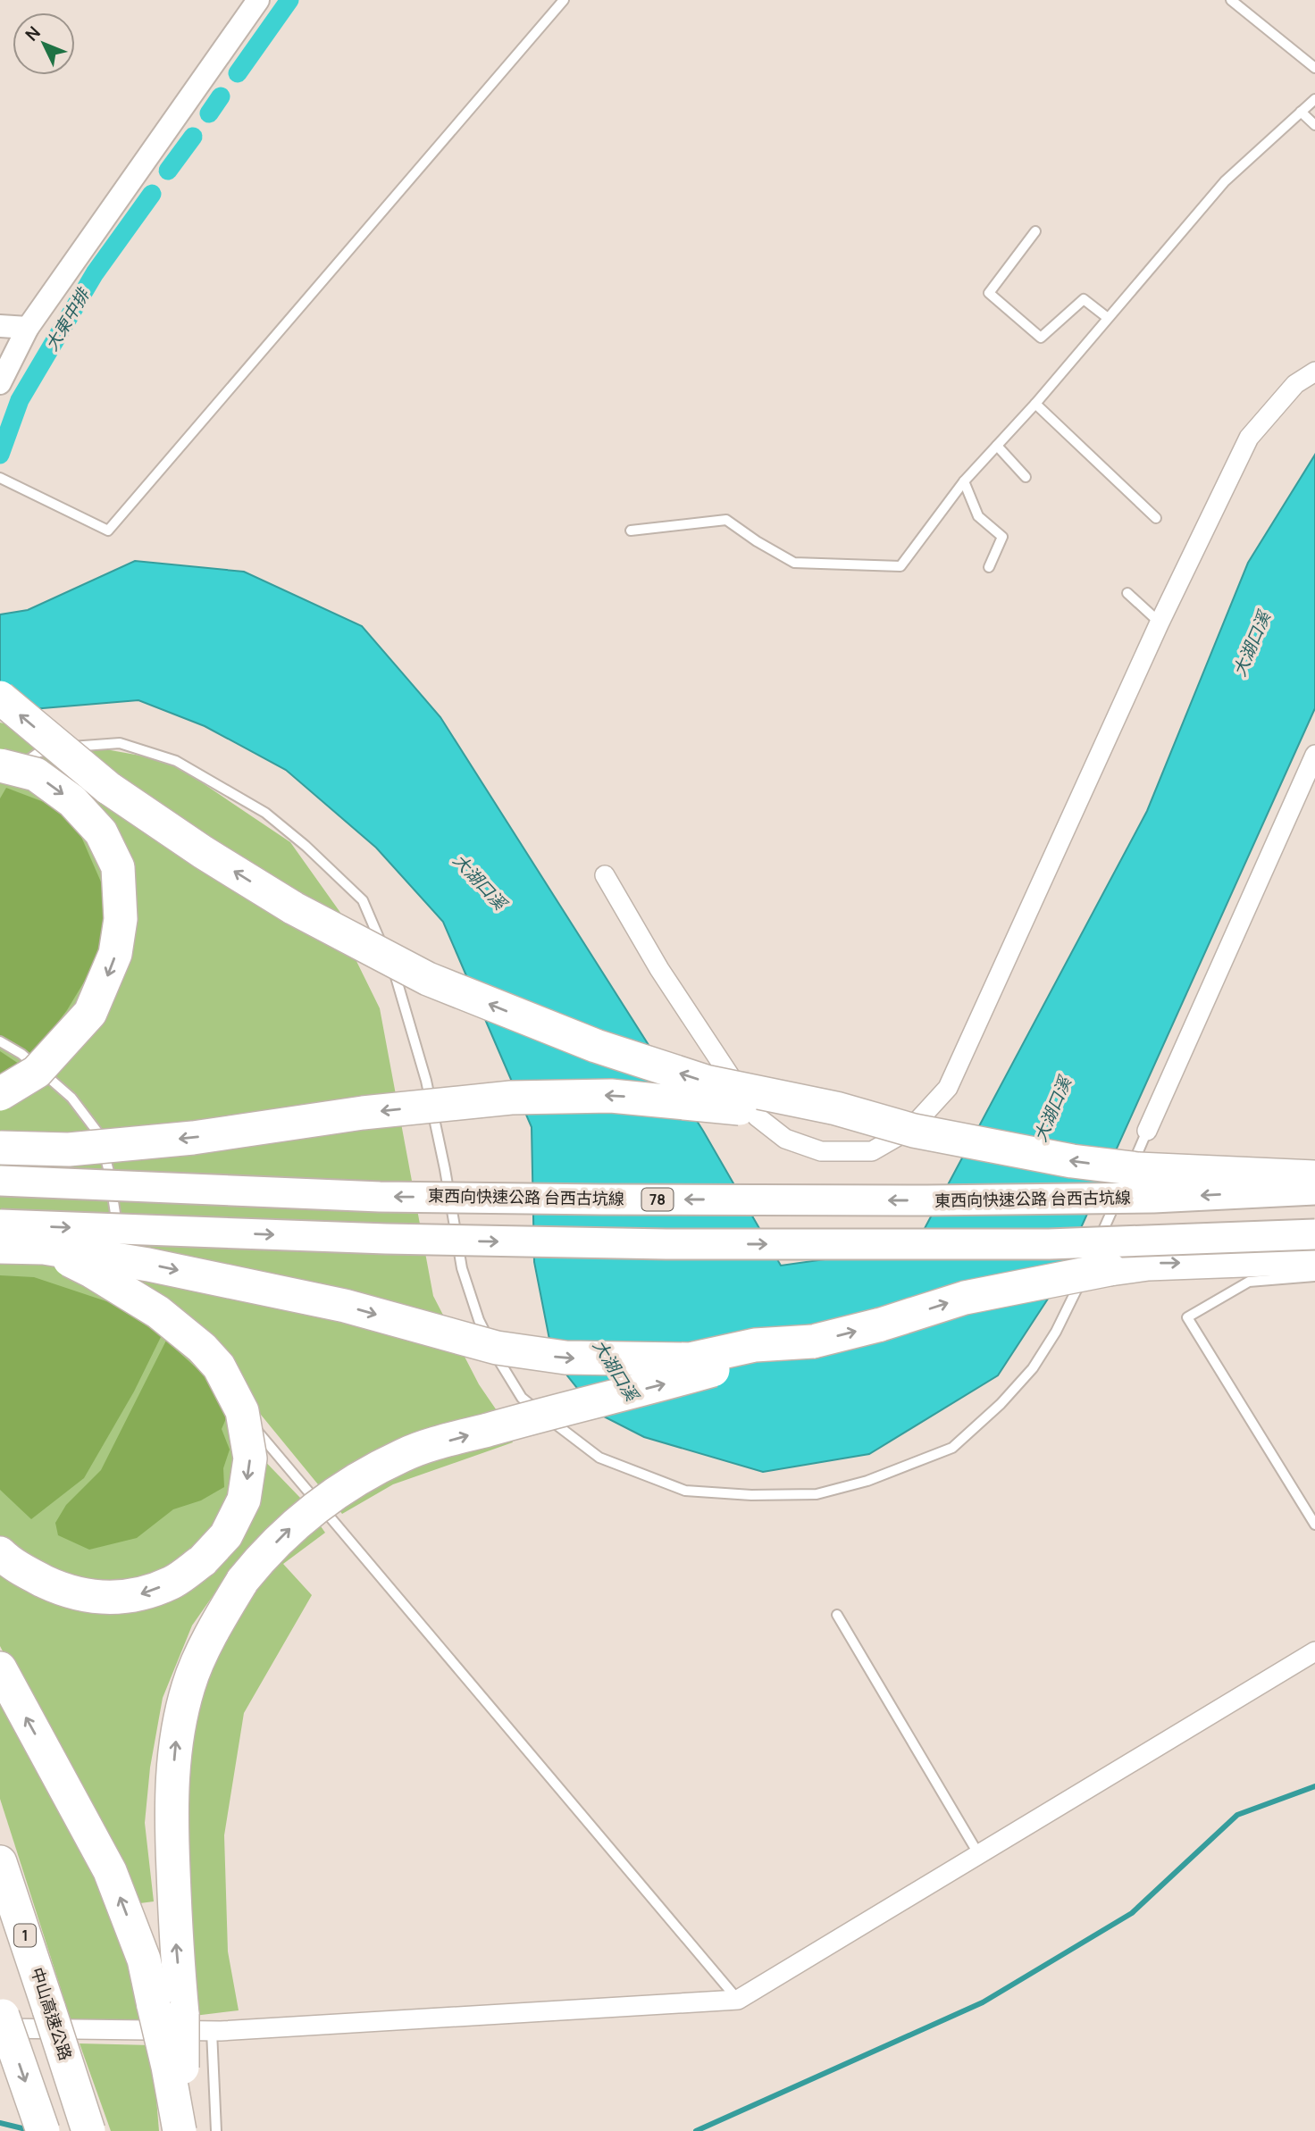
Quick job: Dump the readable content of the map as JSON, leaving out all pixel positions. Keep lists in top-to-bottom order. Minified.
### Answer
{"streets":{"highway":["東西向快速公路 台西古坑線","78","1","中山高速公路"]},"water":["大東中排","大湖口溪"],"north":"top left"}
